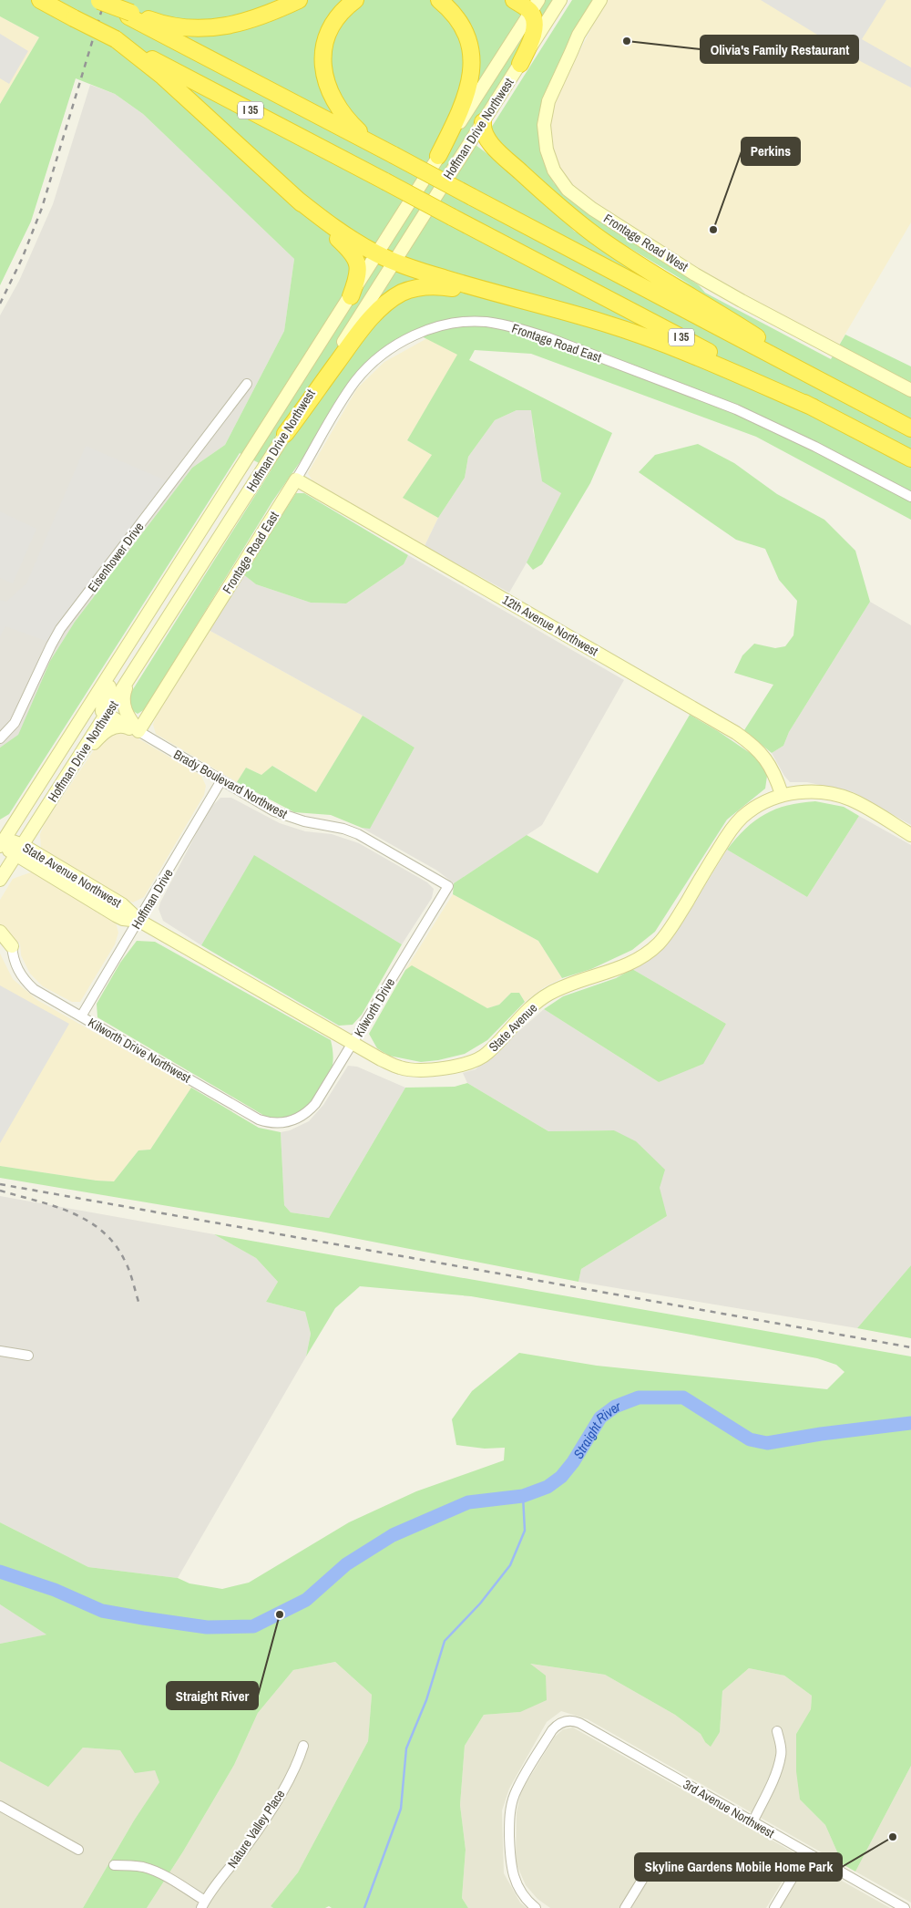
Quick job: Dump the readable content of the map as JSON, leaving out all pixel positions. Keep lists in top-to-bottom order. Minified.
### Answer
{"streets":{"highway":["I 35"],"street":["Hoffman Drive Northwest","Frontage Road West","Frontage Road East","Eisenhower Drive","12th Avenue Northwest","Brady Boulevard Northwest","State Avenue Northwest","Hoffman Drive","Kilworth Drive","State Avenue","Kilworth Drive Northwest","3rd Avenue Northwest","Nature Valley Place"]},"crossings":[["Hoffman Drive Northwest","State Avenue Northwest"],["Frontage Road East","12th Avenue Northwest"],["Frontage Road East","Brady Boulevard Northwest"],["12th Avenue Northwest","State Avenue"],["Brady Boulevard Northwest","Hoffman Drive"],["Brady Boulevard Northwest","Kilworth Drive"],["State Avenue Northwest","Hoffman Drive"],["State Avenue Northwest","State Avenue"],["Hoffman Drive","State Avenue"],["Hoffman Drive","Kilworth Drive Northwest"],["Kilworth Drive","State Avenue"],["Kilworth Drive","Kilworth Drive Northwest"]],"water":["Straight River"],"places":["Olivia's Family Restaurant","Perkins","Straight River","Skyline Gardens Mobile Home Park"]}
